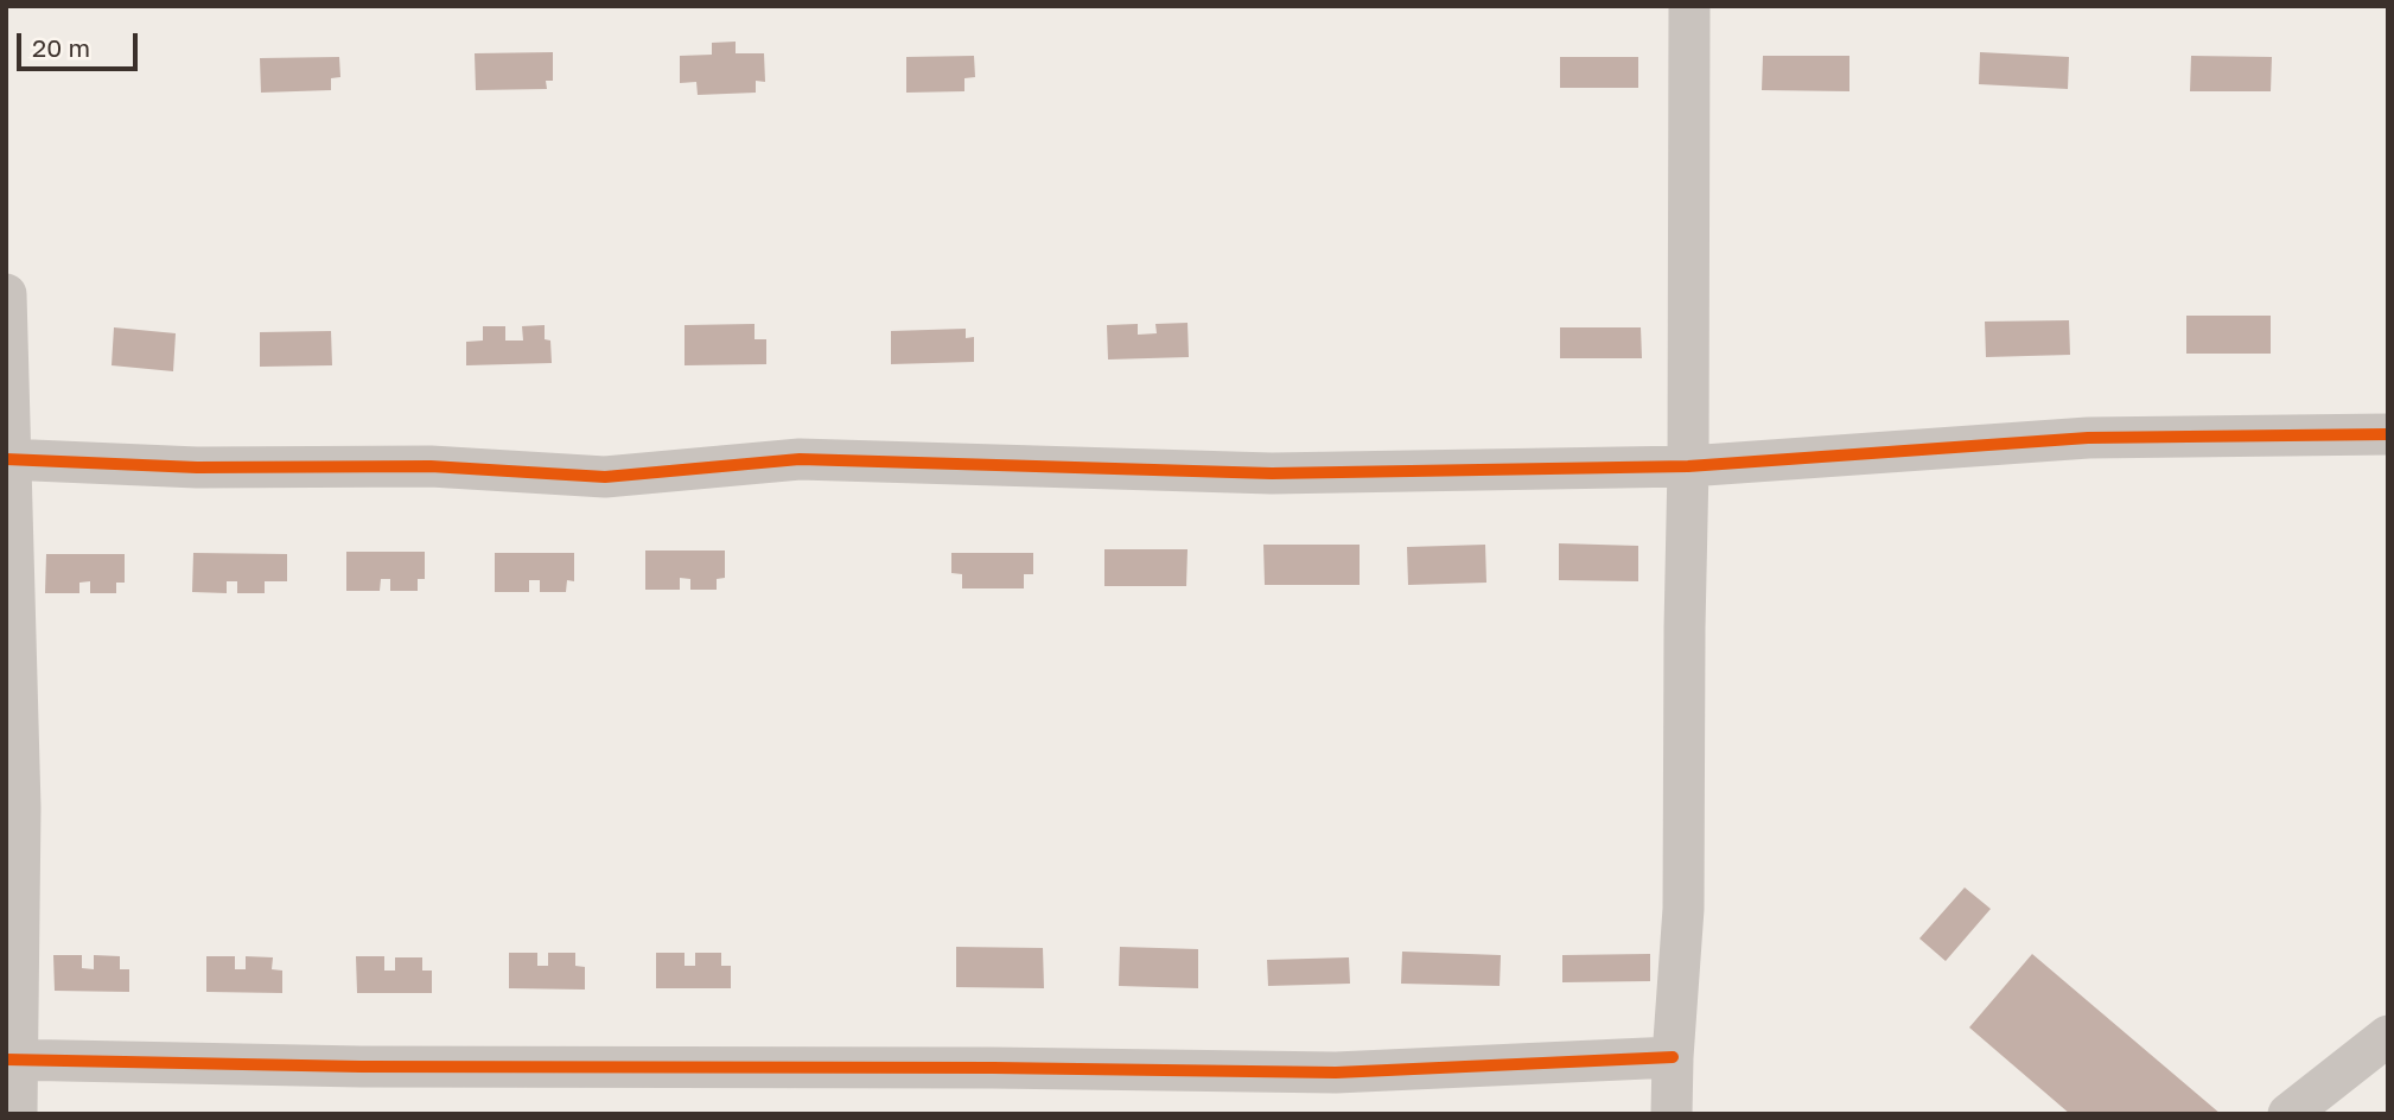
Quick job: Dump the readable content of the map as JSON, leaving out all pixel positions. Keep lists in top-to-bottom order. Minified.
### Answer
{"scale_bar":"20 m"}
